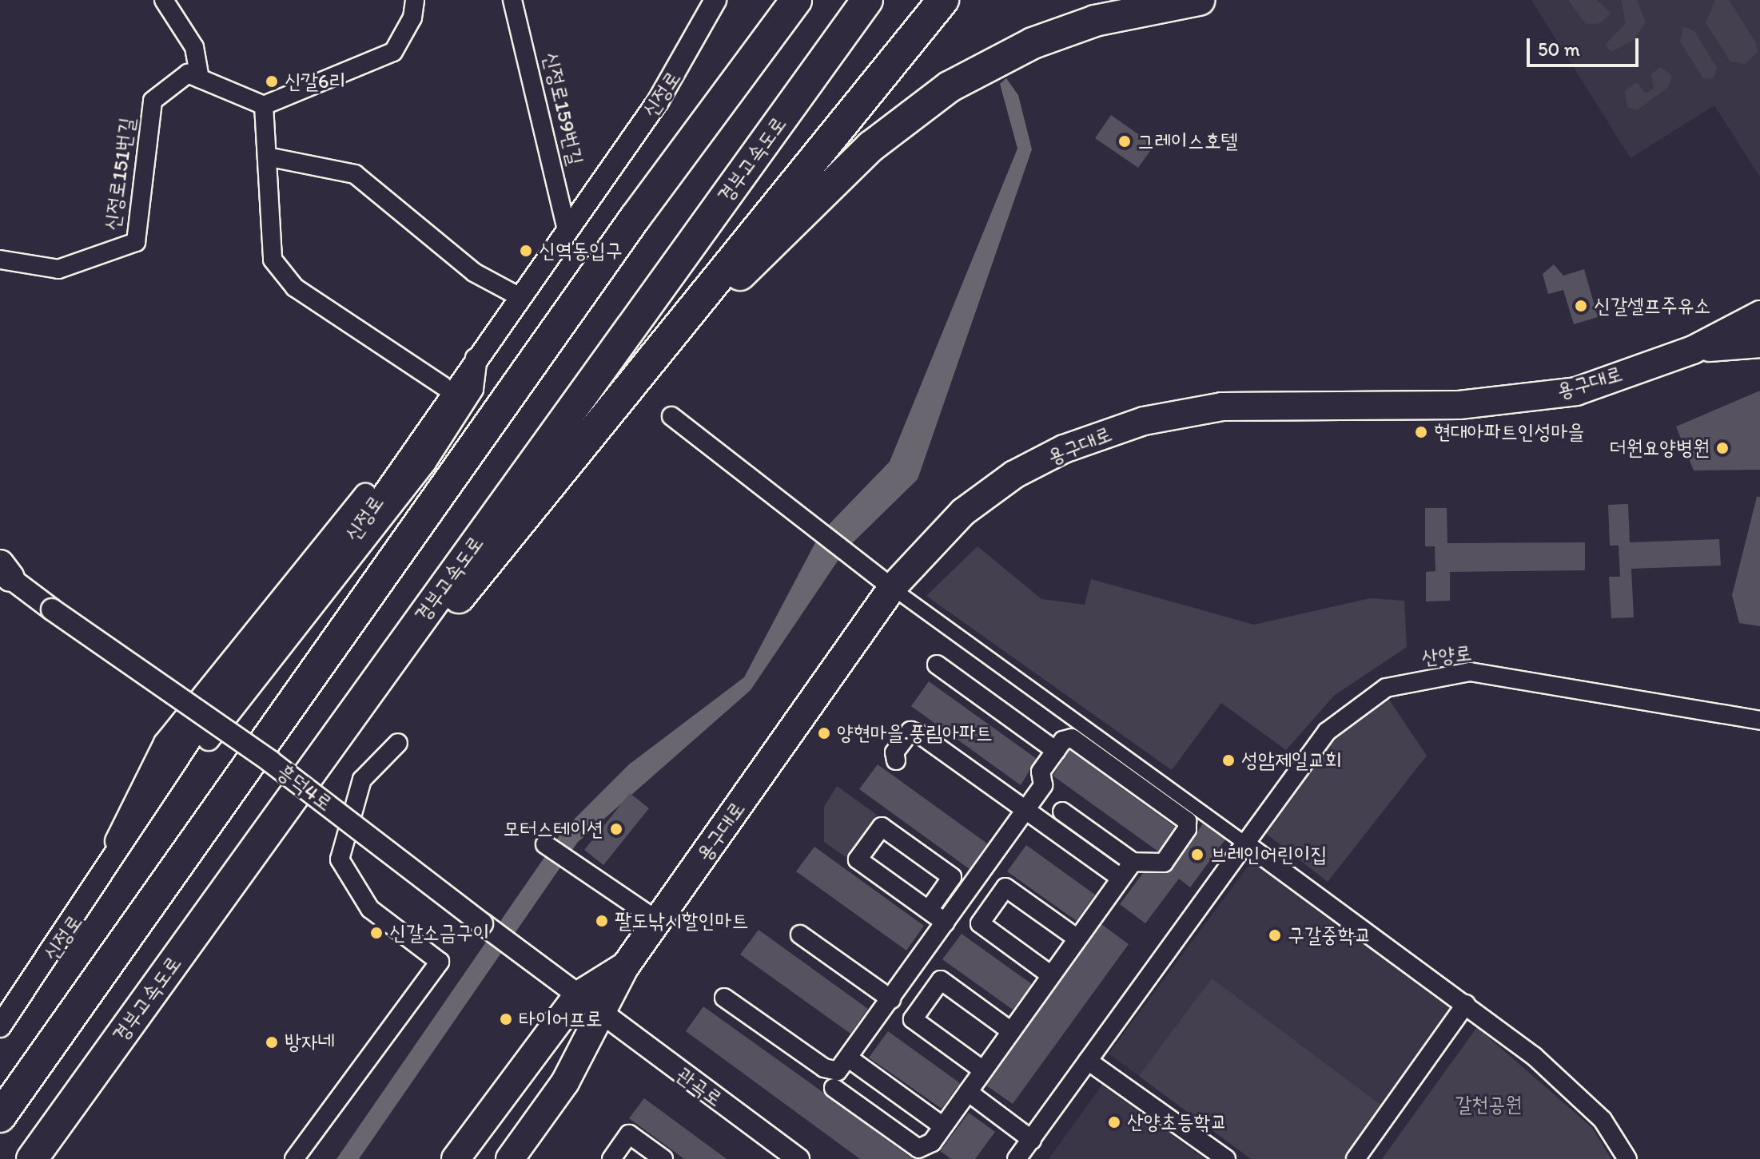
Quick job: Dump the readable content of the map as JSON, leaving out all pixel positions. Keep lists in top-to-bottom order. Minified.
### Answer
{"streets":{"highway":["경부고속도로"],"main road":["용구대로"],"street":["신정로","신정로159번길","신정로151번길","산양로","흥덕4로","관곡로"]},"crossings":[["신정로","신정로159번길"],["용구대로","흥덕4로"],["용구대로","관곡로"],["흥덕4로","관곡로"]],"parks":["갈천공원"],"places":["신갈6리","그레이스호텔","신역동입구","신갈셀프주유소","현대아파트인성마을","더원요양병원","양현마을.풍림아파트","성암제일교회","모터스테이션","브레인어린이집","팔도낚시할인마트","신갈소금구이","구갈중학교","타이어프로","방자네","산양초등학교"],"scale_bar":"50 m"}
